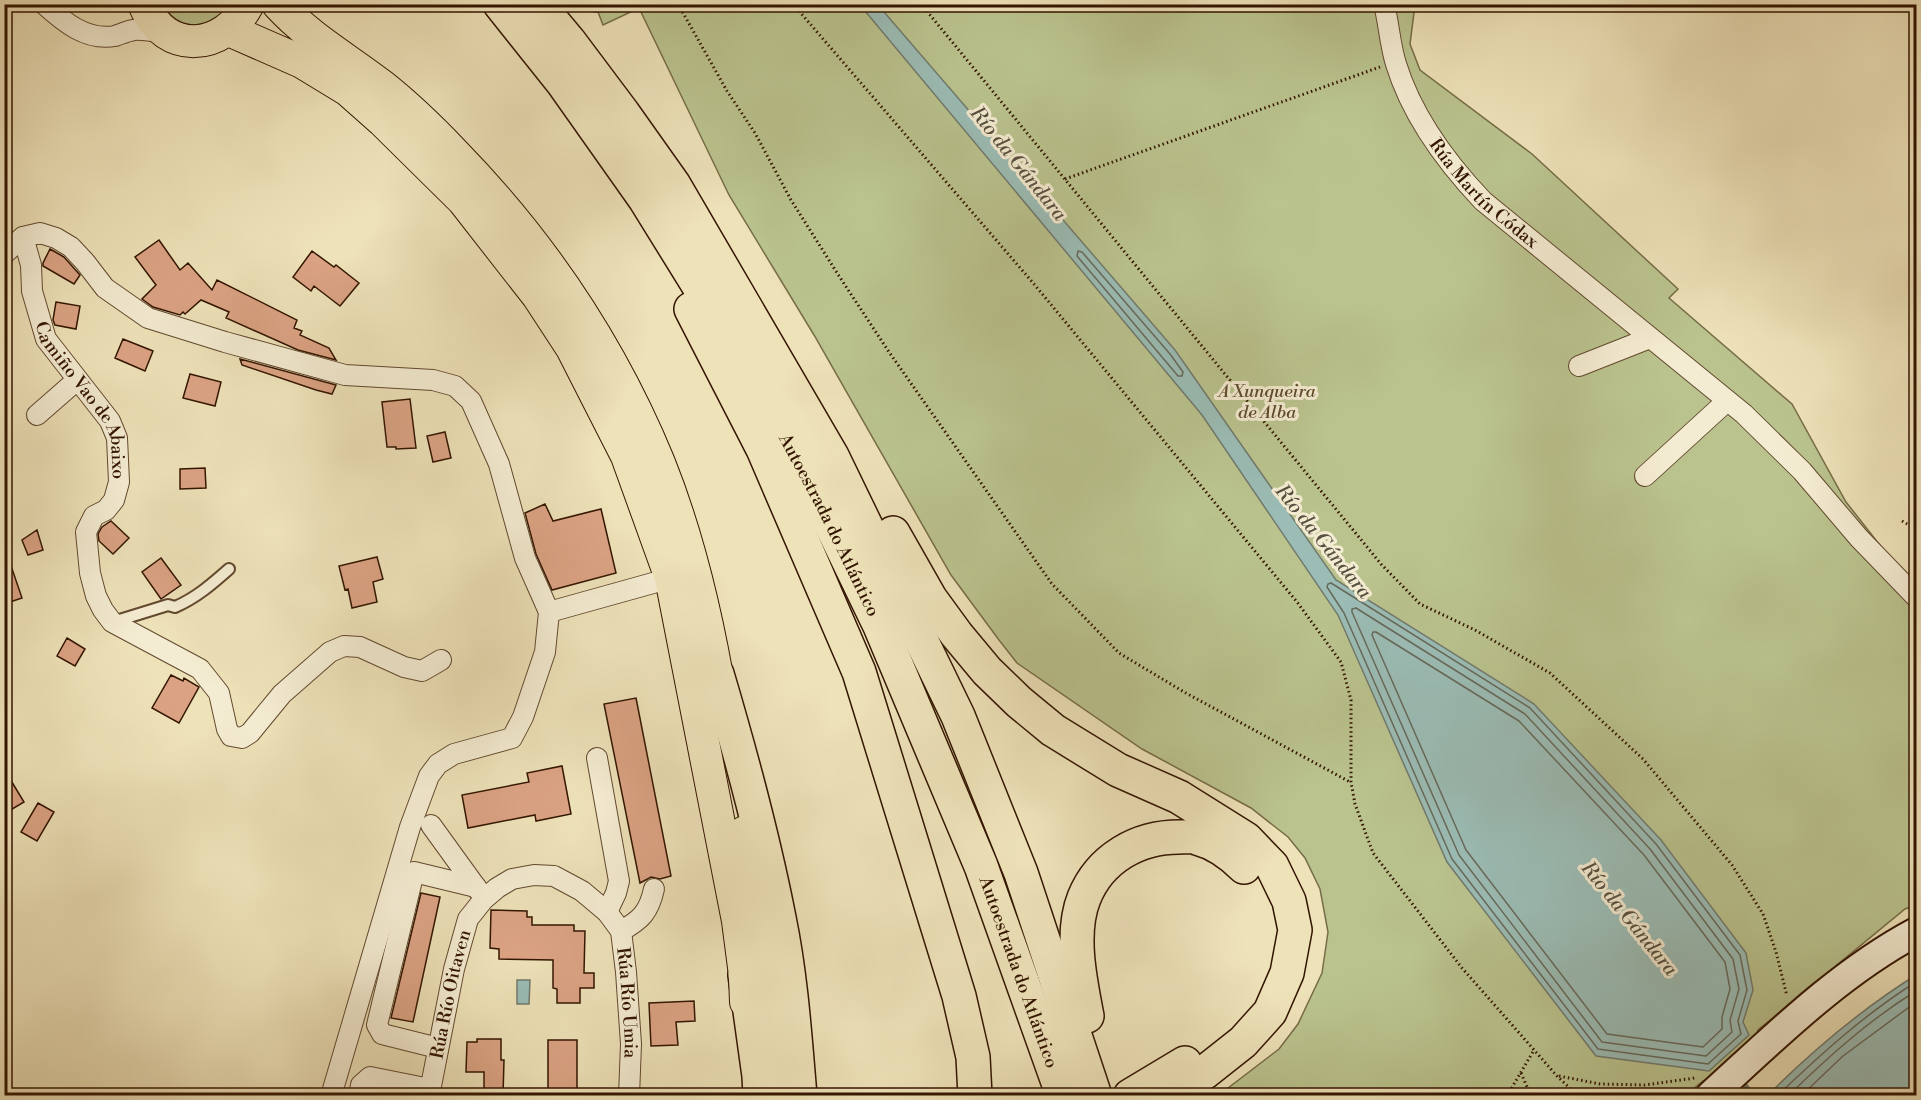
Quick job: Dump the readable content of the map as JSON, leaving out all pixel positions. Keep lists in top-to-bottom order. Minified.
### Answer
{"streets":{"highway":["Autoestrada do Atlántico"],"street":["Rúa Martín Códax","Camiño Vao de Abaixo","Rúa Río Oitaven","Rúa Río Umia"]},"crossings":[["Rúa Río Oitaven","Rúa Río Umia"]],"water":["Río da Gándara"],"parks":["A Xunqueira de Alba"]}
